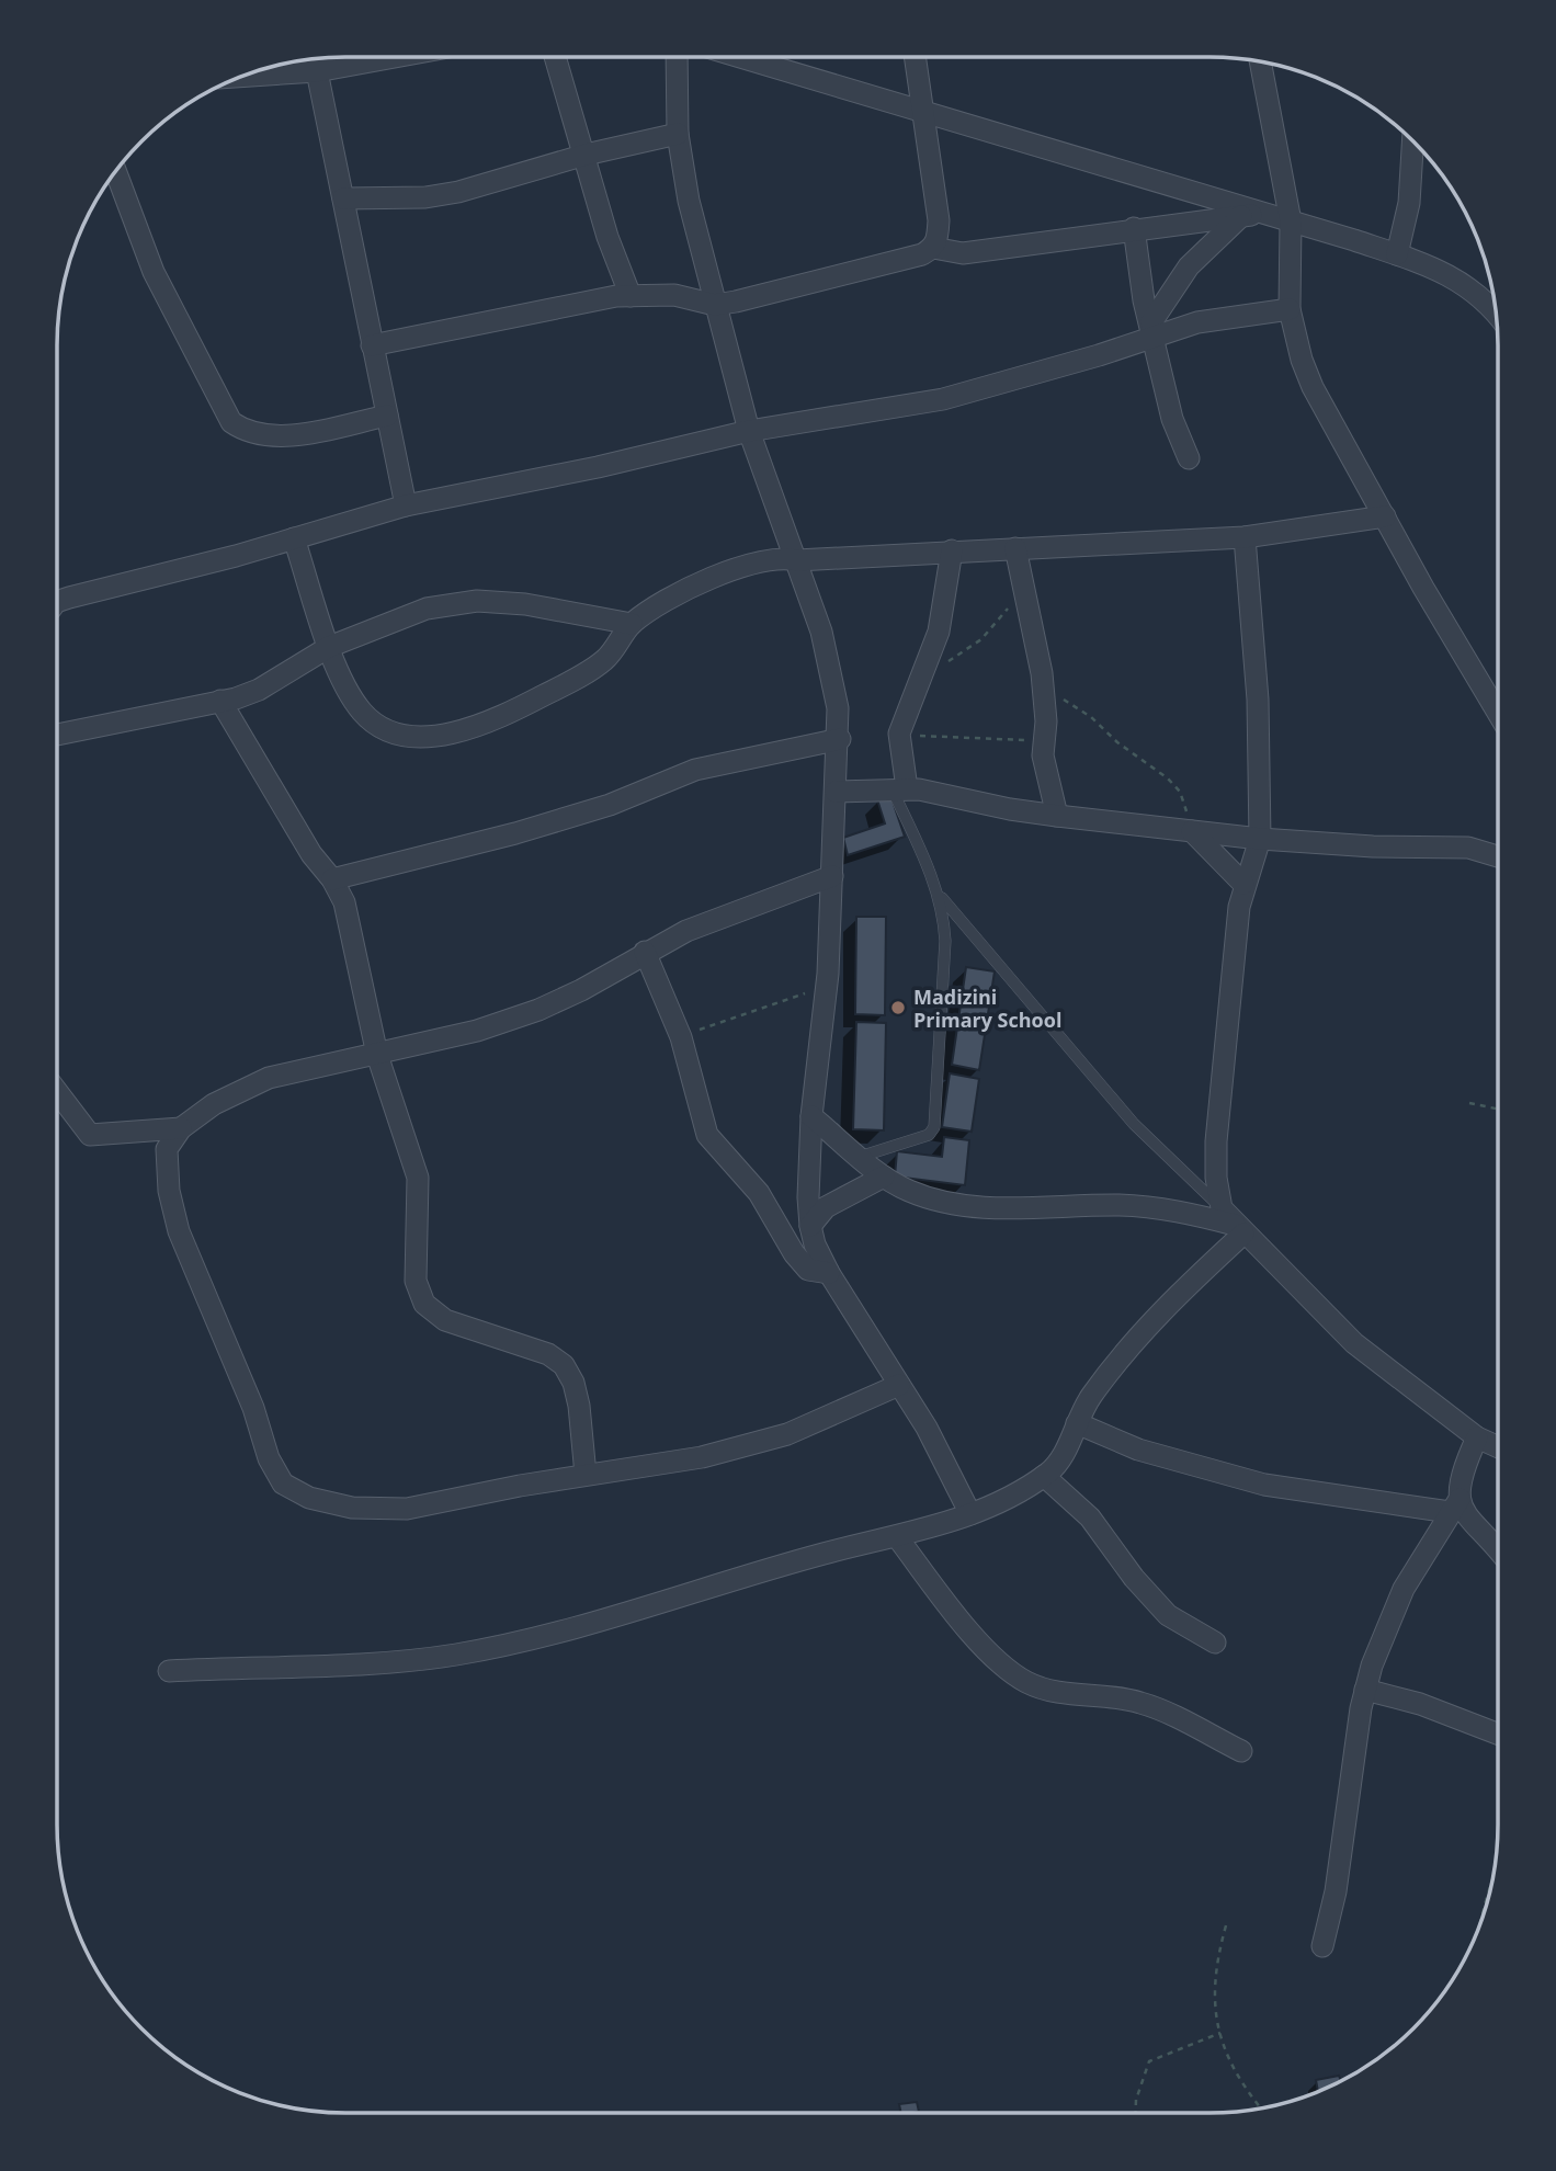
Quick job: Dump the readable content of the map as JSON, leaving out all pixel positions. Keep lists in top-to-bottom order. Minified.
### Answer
{"places":["Madizini Primary School"]}
